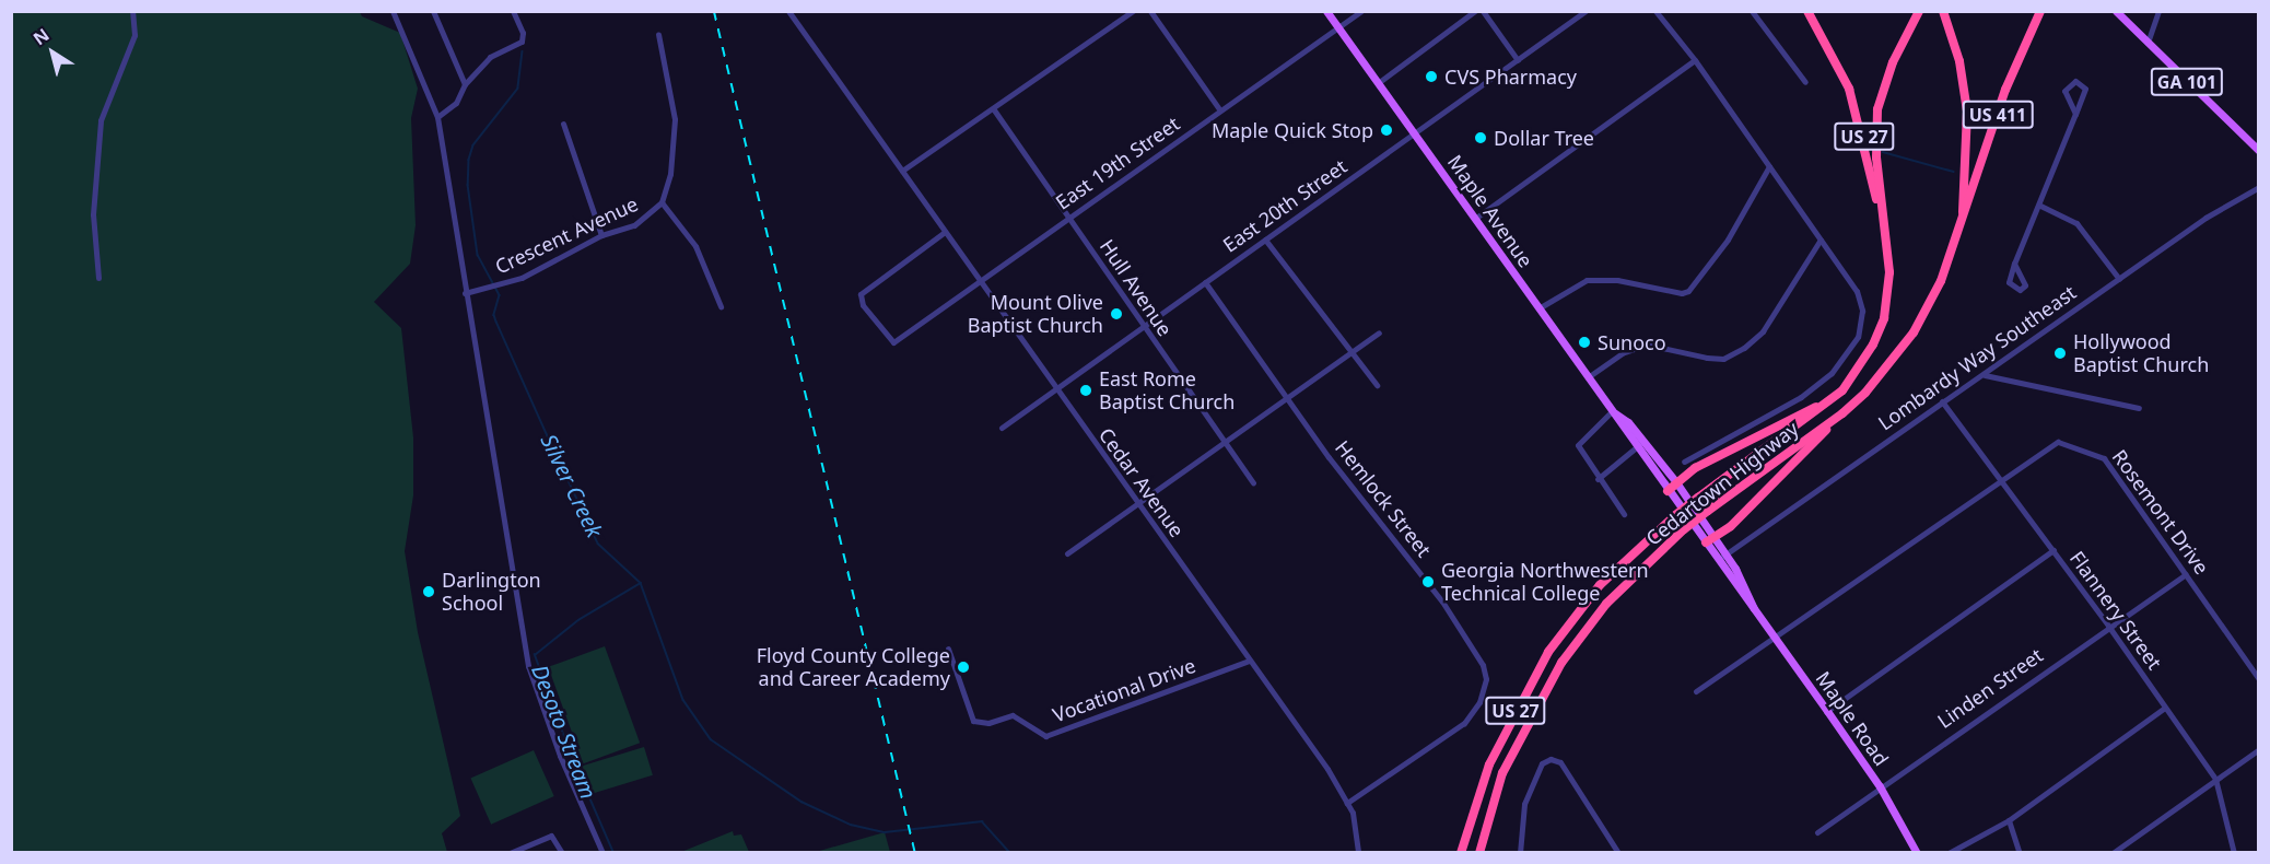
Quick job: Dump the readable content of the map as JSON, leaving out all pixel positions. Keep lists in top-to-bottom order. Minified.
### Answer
{"streets":{"highway":["US 411","US 27","Cedartown Highway"],"main road":["GA 101","Maple Avenue","Maple Road"],"street":["East 19th Street","East 20th Street","Crescent Avenue","Hull Avenue","Lombardy Way Southeast","Cedar Avenue","Hemlock Street","Rosemont Drive","Flannery Street","Linden Street","Vocational Drive"]},"crossings":[["US 411","US 27"],["US 411","Cedartown Highway"],["US 27","Cedartown Highway"],["East 19th Street","Maple Avenue"],["East 19th Street","Hull Avenue"],["East 19th Street","Cedar Avenue"],["East 20th Street","Maple Avenue"],["East 20th Street","Hull Avenue"],["East 20th Street","Cedar Avenue"],["East 20th Street","Hemlock Street"],["Maple Avenue","Maple Road"],["Lombardy Way Southeast","Flannery Street"],["Lombardy Way Southeast","Maple Road"],["Cedar Avenue","Hemlock Street"],["Cedar Avenue","Vocational Drive"],["Rosemont Drive","Flannery Street"],["Rosemont Drive","Linden Street"],["Rosemont Drive","Maple Road"],["Flannery Street","Linden Street"],["Linden Street","Maple Road"]],"water":["Silver Creek","Desoto Stream"],"places":["CVS Pharmacy","Maple Quick Stop","Dollar Tree","Mount Olive Baptist Church","Sunoco","Hollywood Baptist Church","East Rome Baptist Church","Georgia Northwestern Technical College","Darlington School","Floyd County College and Career Academy"],"north":"top left"}
